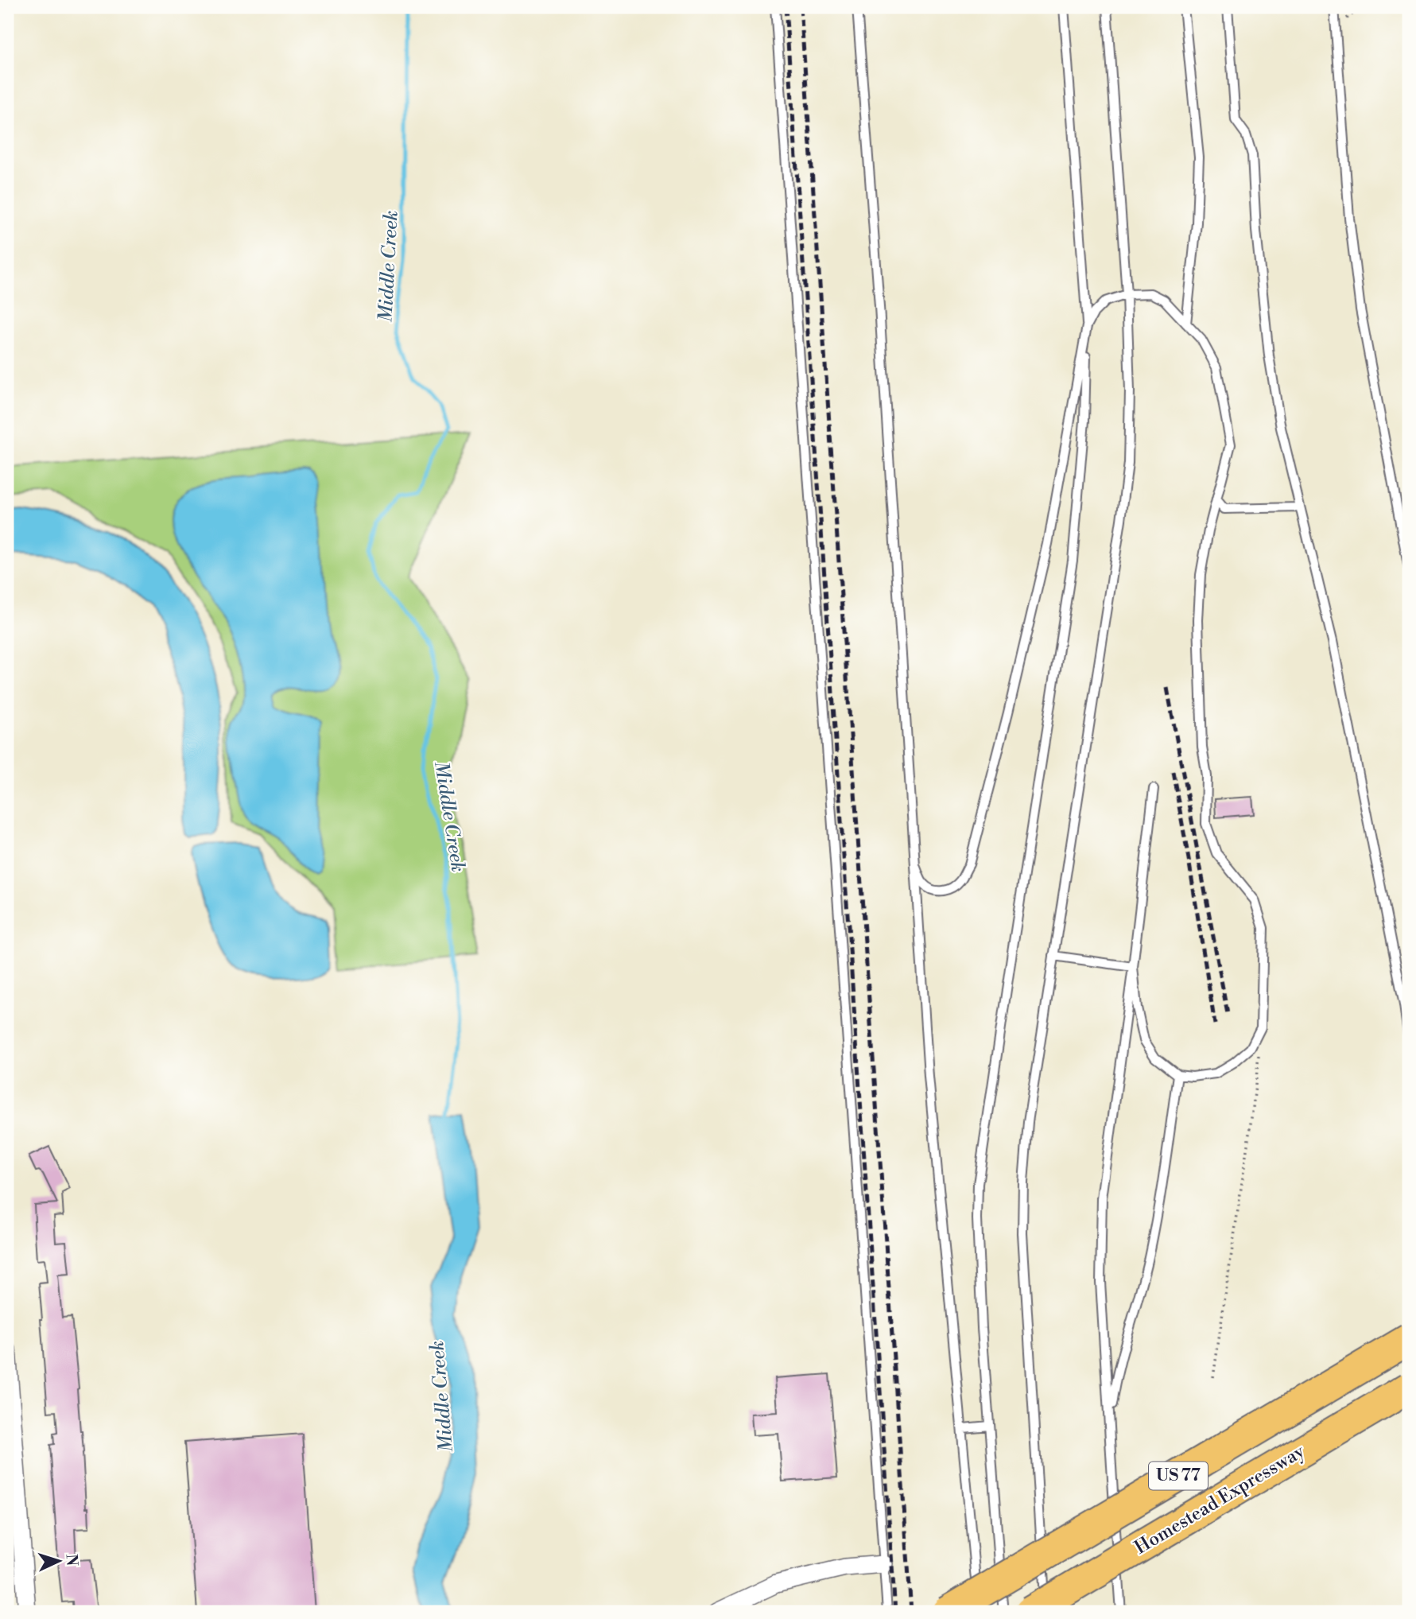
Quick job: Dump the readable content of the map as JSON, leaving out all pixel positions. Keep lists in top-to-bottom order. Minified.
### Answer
{"streets":{"highway":["US 77","Homestead Expressway"]},"water":["Middle Creek"],"north":"right"}
